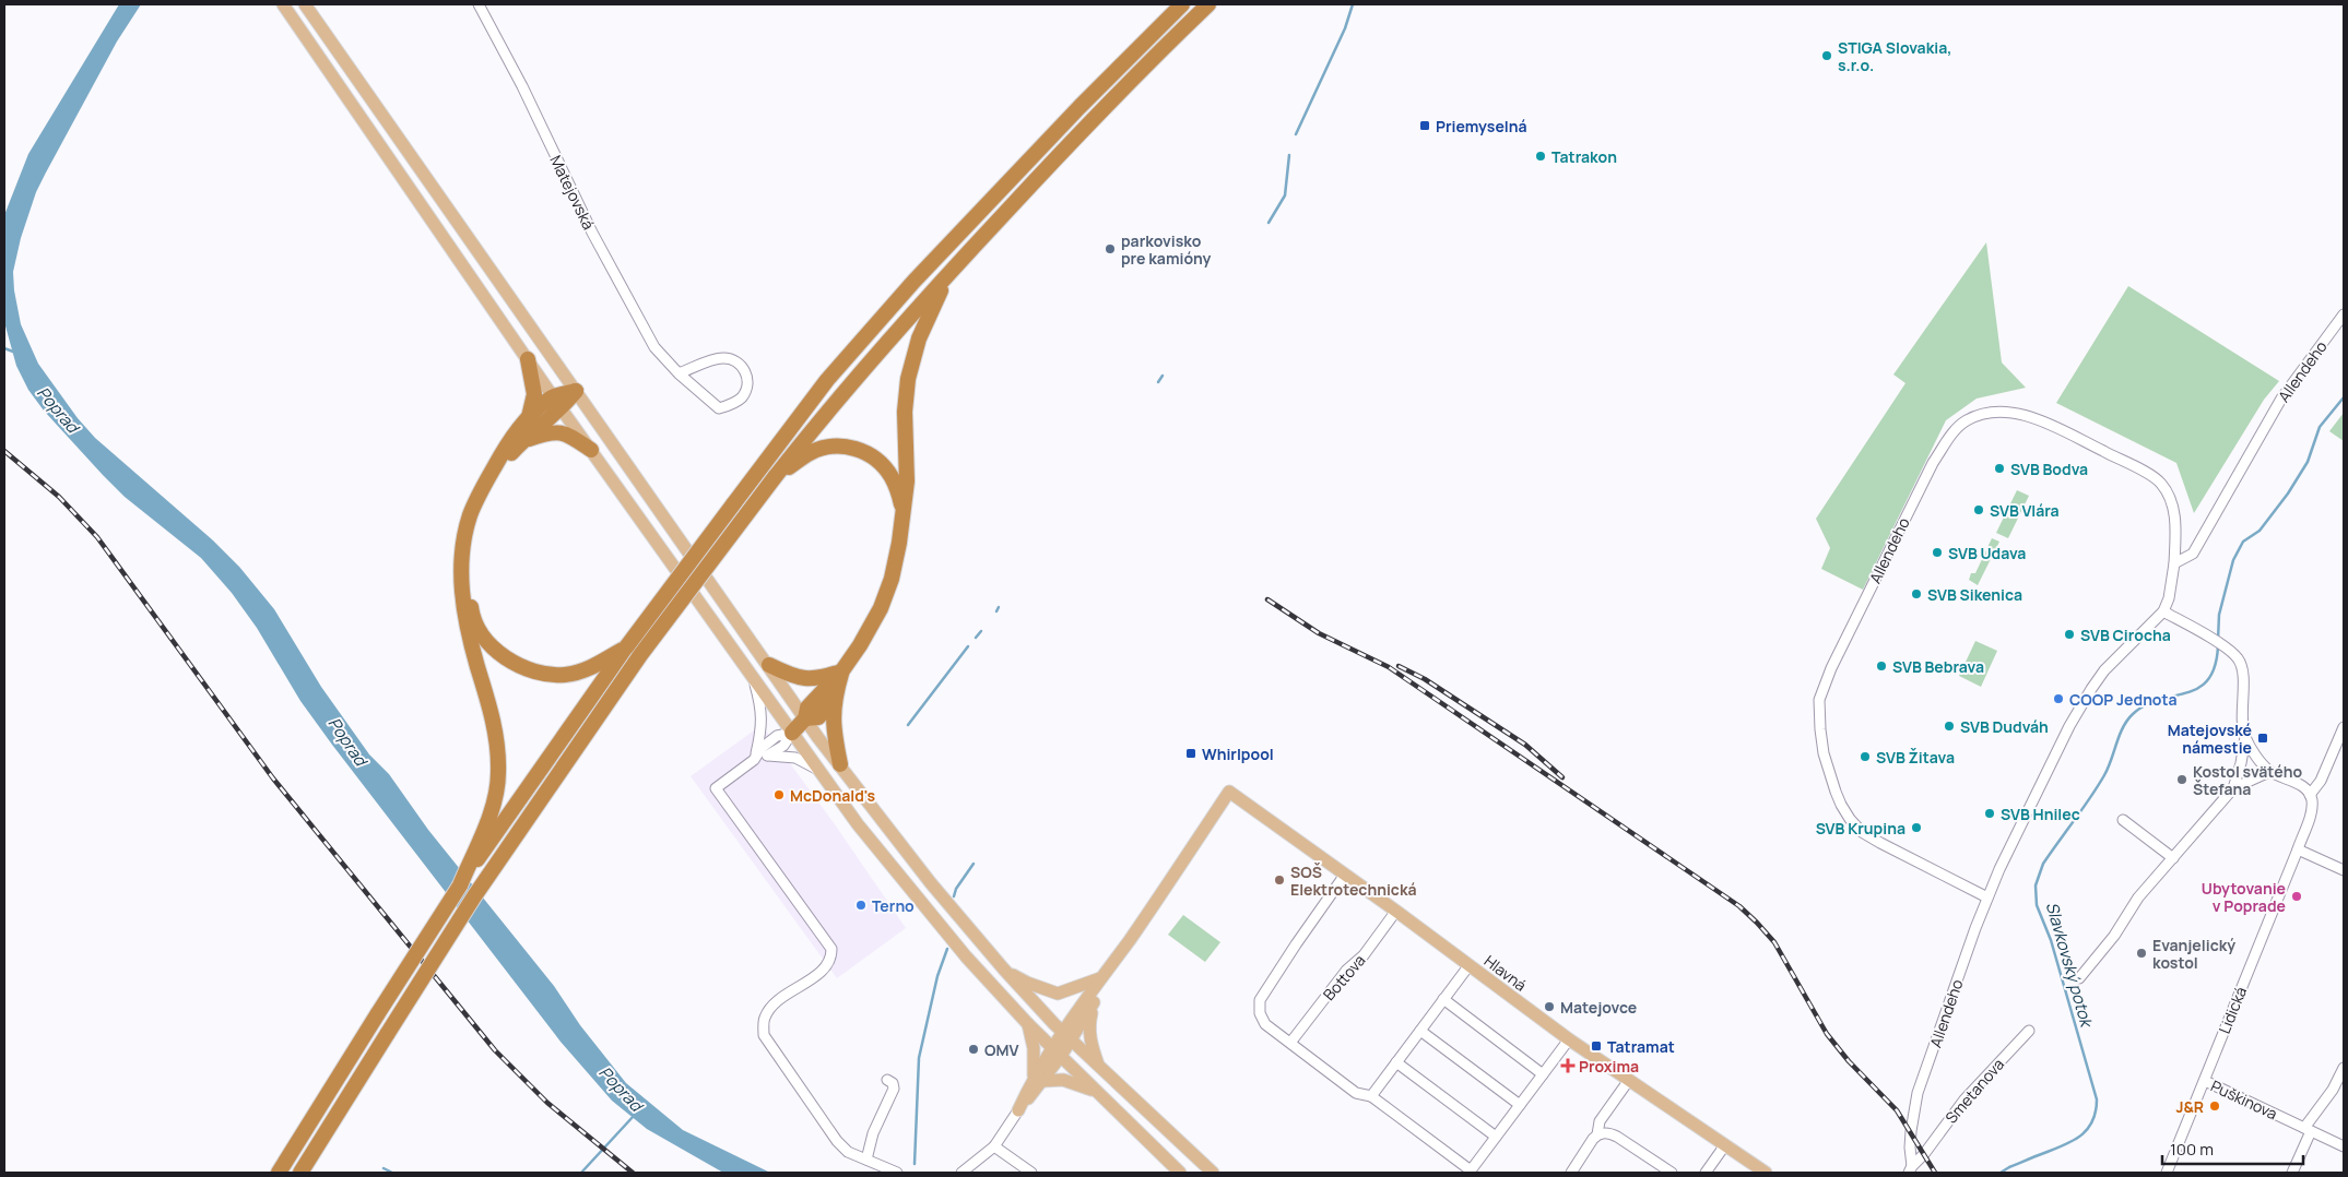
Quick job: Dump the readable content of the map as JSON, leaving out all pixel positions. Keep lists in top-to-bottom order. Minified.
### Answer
{"streets":{"main road":["Hlavná"],"street":["Matejovská","Allendeho","Bottova","Lidická","Smetanova","Puškinova"]},"crossings":[["Allendeho","Smetanova"],["Hlavná","Bottova"],["Lidická","Puškinova"]],"water":["Poprad","Slavkovský potok"],"places":{"other":["STIGA Slovakia, s.r.o.","Tatrakon","parkovisko pre kamióny","SVB Bodva","SVB Vlára","SVB Udava","SVB Sikenica","SVB Cirocha","SVB Bebrava","COOP Jednota","SVB Dudváh","SVB Žitava","Kostol svätého Štefana","McDonald's","SVB Hnilec","SVB Krupina","SOŠ Elektrotechnická","Ubytovanie v Poprade","Terno","Evanjelický kostol","Matejovce","OMV","J&R"],"transit":["Priemyselná","Matejovské námestie","Whirlpool","Tatramat"],"health":["Proxima"]},"scale_bar":"100 m"}
